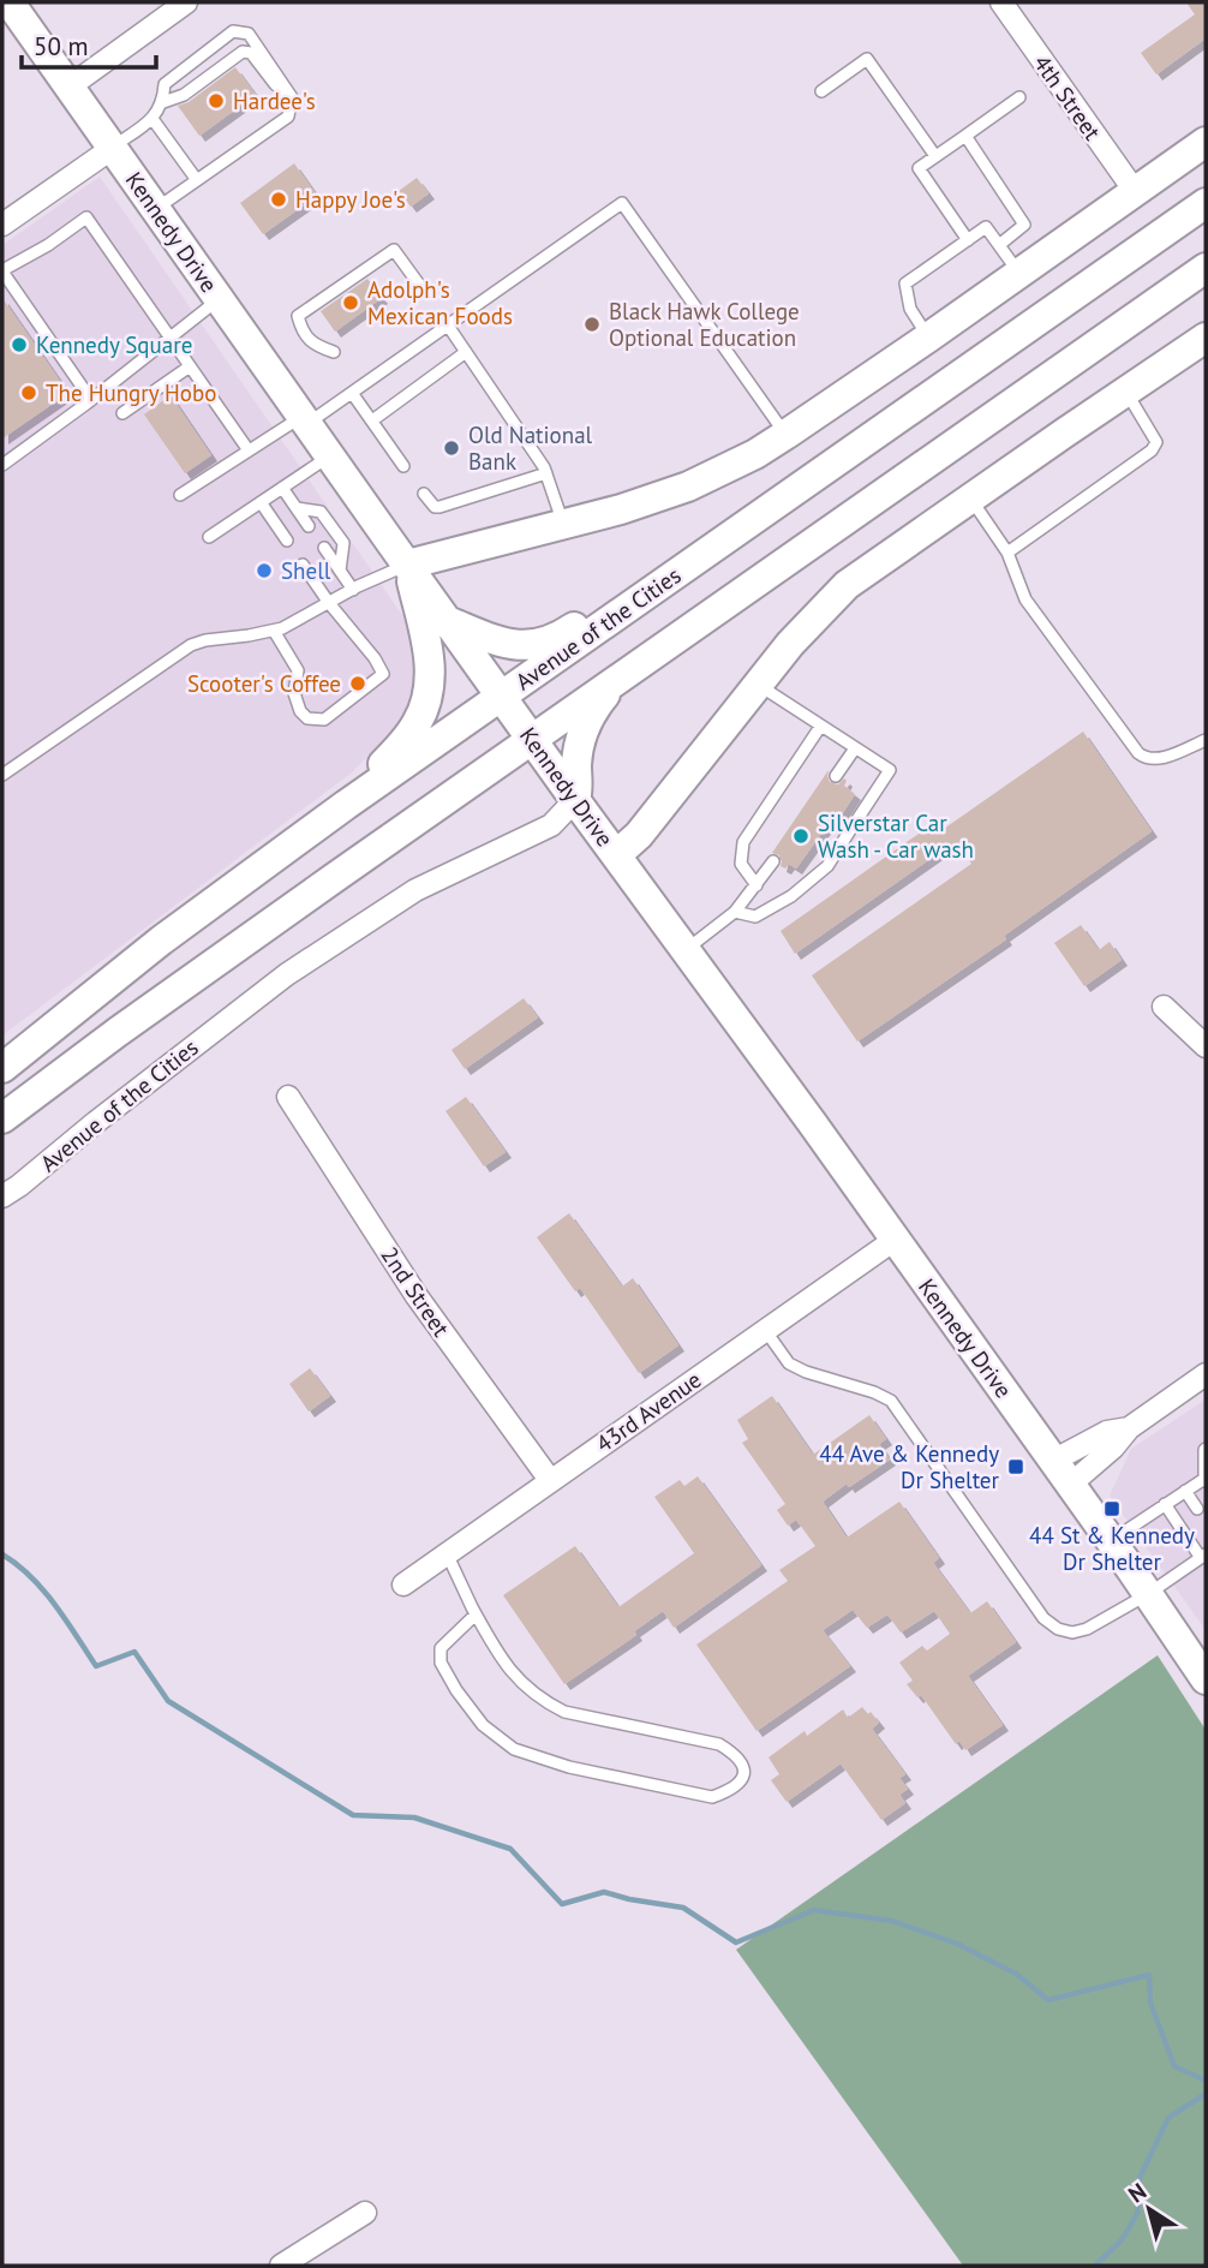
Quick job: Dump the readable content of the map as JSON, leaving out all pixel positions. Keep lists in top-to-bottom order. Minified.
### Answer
{"streets":{"main road":["Kennedy Drive","Avenue of the Cities"],"street":["4th Street","2nd Street","43rd Avenue"]},"crossings":[["Kennedy Drive","Avenue of the Cities"],["Kennedy Drive","43rd Avenue"],["2nd Street","43rd Avenue"]],"places":{"other":["Hardee's","Happy Joe's","Adolph's Mexican Foods","Black Hawk College Optional Education","Kennedy Square","The Hungry Hobo","Old National Bank","Shell","Scooter's Coffee","Silverstar Car Wash - Car wash"],"transit":["44 Ave & Kennedy Dr Shelter","44 St & Kennedy Dr Shelter"]},"scale_bar":"50 m","north":"top left"}
